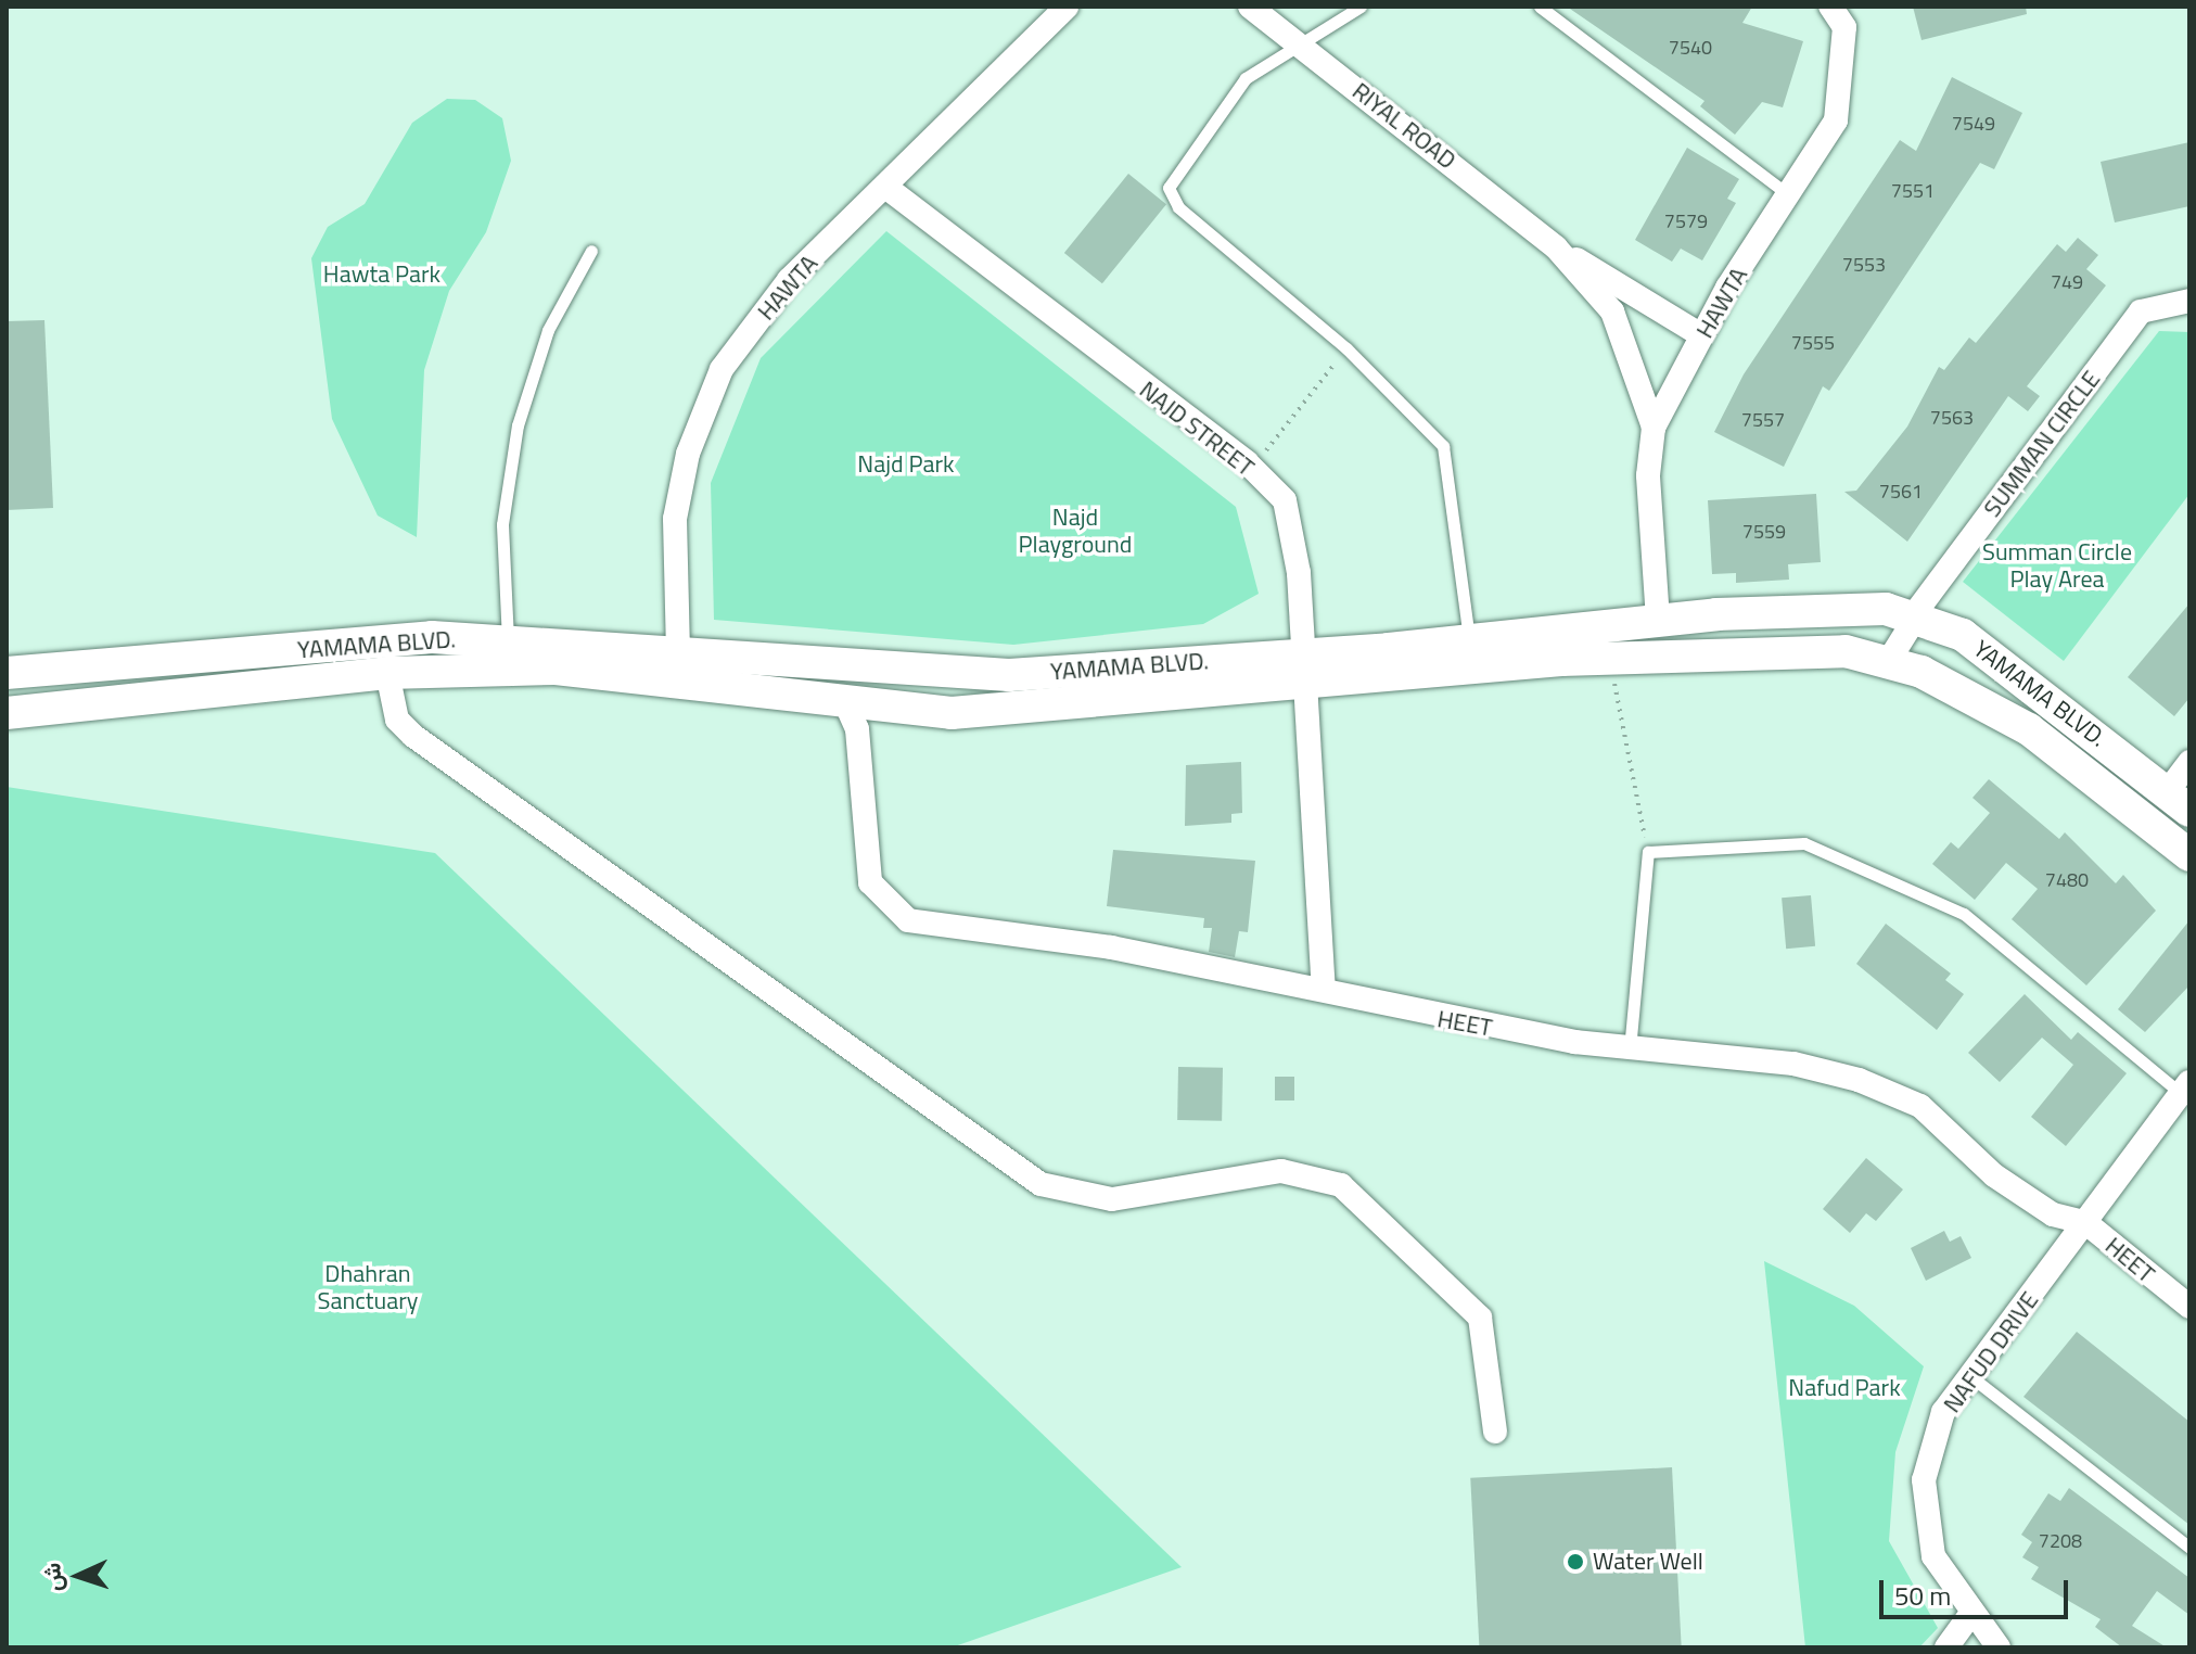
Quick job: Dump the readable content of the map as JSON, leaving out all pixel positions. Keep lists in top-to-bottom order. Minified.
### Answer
{"streets":{"main road":["YAMAMA BLVD."],"street":["RIYAL ROAD","HAWTA","NAJD STREET","SUMMAN CIRCLE","HEET","NAFUD DRIVE"]},"crossings":[["RIYAL ROAD","HAWTA"],["HAWTA","NAJD STREET"],["HAWTA","YAMAMA BLVD."],["NAJD STREET","YAMAMA BLVD."],["NAJD STREET","HEET"],["SUMMAN CIRCLE","YAMAMA BLVD."],["YAMAMA BLVD.","HEET"],["HEET","NAFUD DRIVE"]],"parks":["Hawta Park","Najd Park","Najd Playground","Summan Circle Play Area","Dhahran Sanctuary","Nafud Park"],"places":["Water Well"],"house_numbers":["7540","7549","7551","7579","7553","749","7555","7563","7557","7561","7559","7480","7208"],"scale_bar":"50 m","north":"left"}
